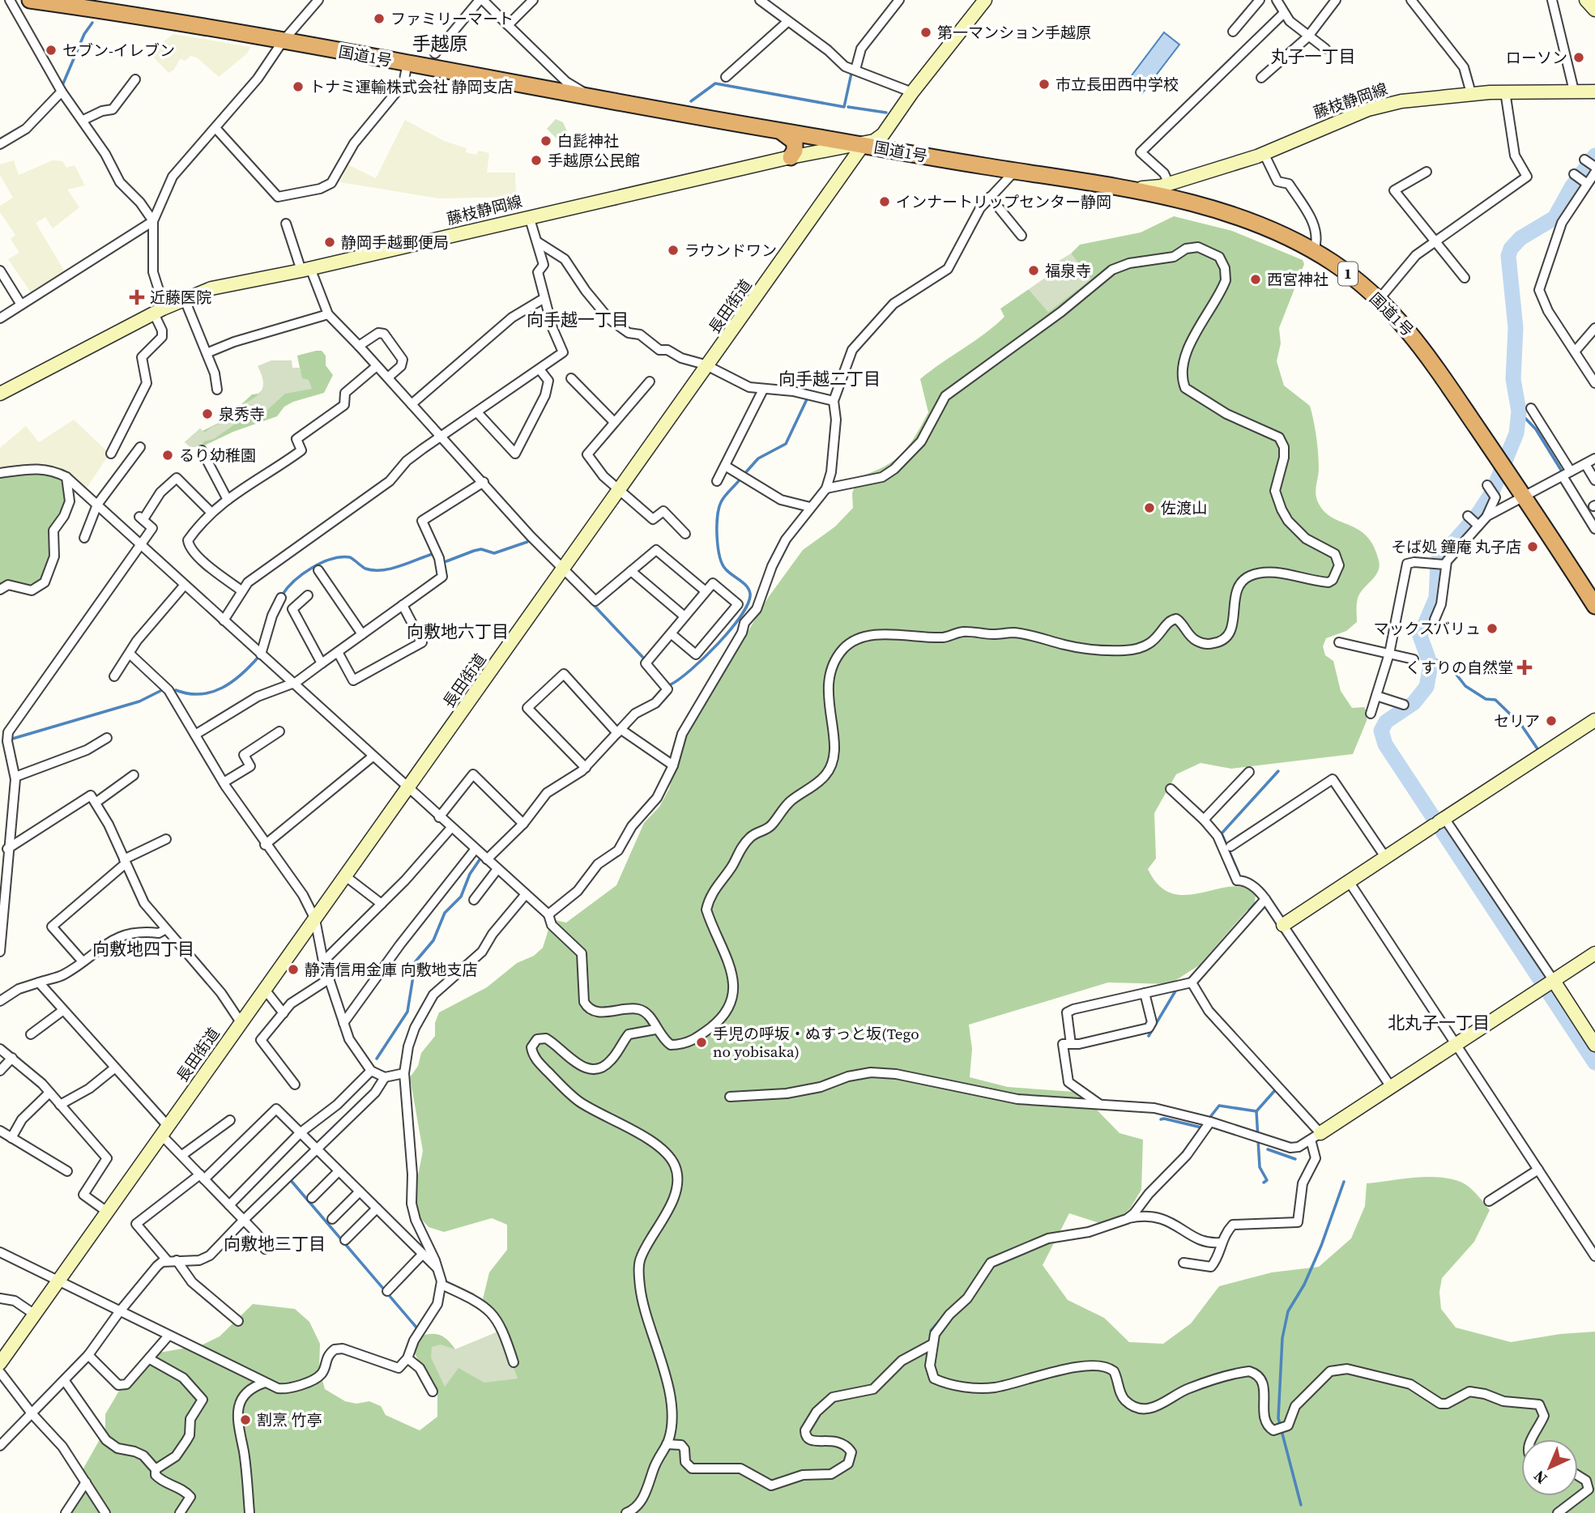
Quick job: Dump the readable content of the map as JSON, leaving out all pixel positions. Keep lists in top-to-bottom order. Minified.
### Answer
{"streets":{"highway":["国道1号","1"],"main road":["藤枝静岡線","長田街道"]},"crossings":[["国道1号","藤枝静岡線"],["国道1号","長田街道"],["藤枝静岡線","長田街道"]],"districts":["手越原","丸子一丁目","向手越一丁目","向手越二丁目","向敷地六丁目","向敷地四丁目","北丸子一丁目","向敷地三丁目"],"places":{"other":["ファミリーマート","第一マンション手越原","セブン-イレブン","ローソン","市立長田西中学校","トナミ運輸株式会社 静岡支店","白髭神社","手越原公民館","インナートリップセンター静岡","静岡手越郵便局","ラウンドワン","福泉寺","西宮神社","泉秀寺","るり幼稚園","佐渡山","そば処 鐘庵 丸子店","マックスバリュ","セリア","静清信用金庫 向敷地支店","手児の呼坂・ぬすっと坂(Tego no yobisaka)","割烹 竹亭"],"health":["近藤医院","くすりの自然堂"]},"north":"bottom left"}
